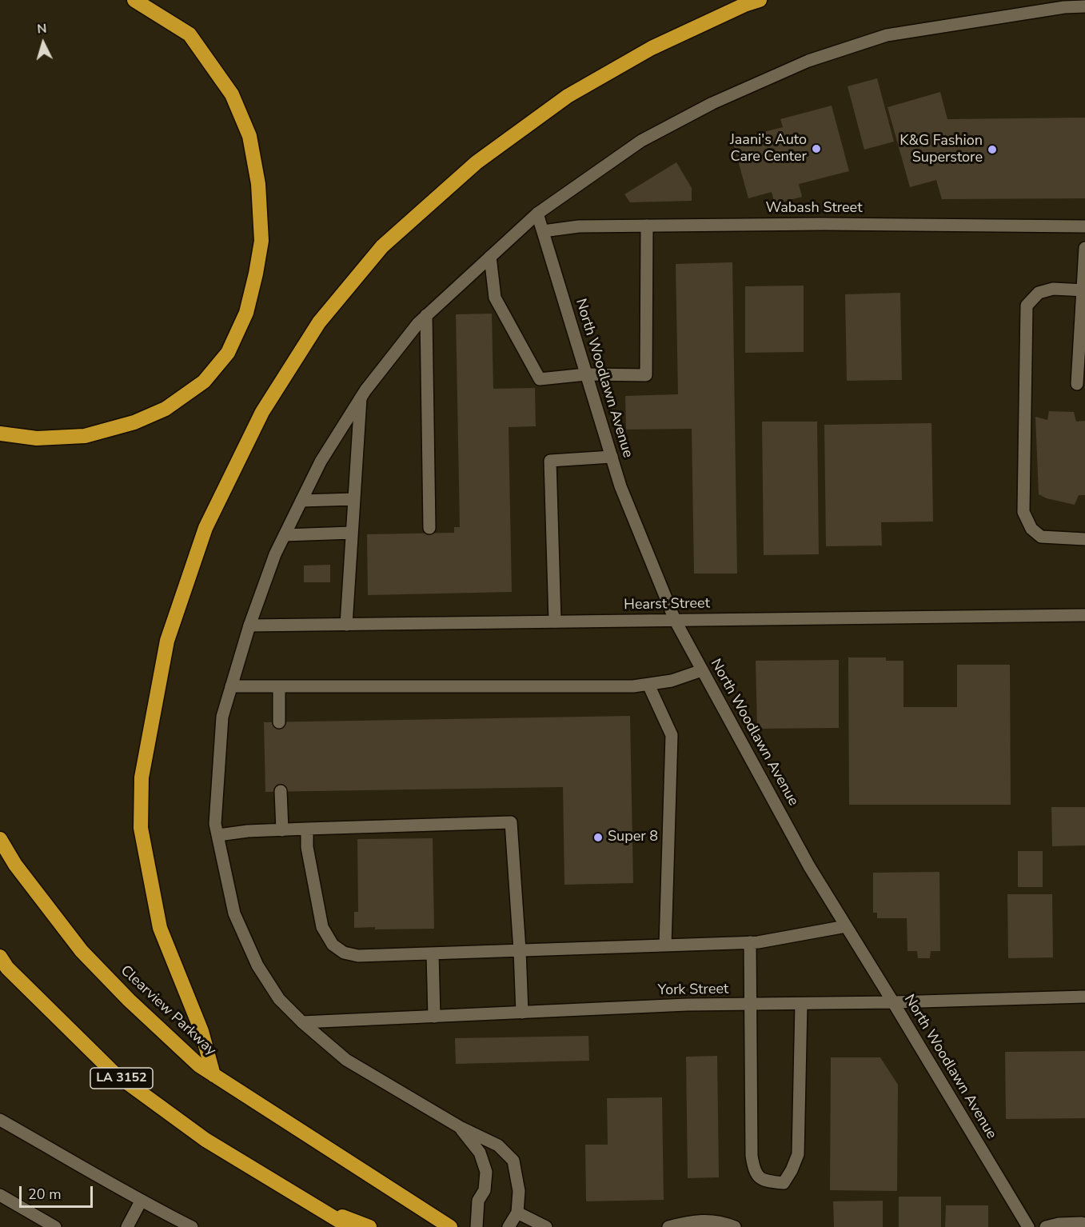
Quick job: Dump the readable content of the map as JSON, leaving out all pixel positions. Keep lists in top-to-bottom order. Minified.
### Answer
{"streets":{"highway":["Clearview Parkway","LA 3152"],"street":["Wabash Street","North Woodlawn Avenue","Hearst Street","York Street"]},"crossings":[["Wabash Street","North Woodlawn Avenue"],["North Woodlawn Avenue","Hearst Street"],["North Woodlawn Avenue","York Street"]],"places":["Jaani's Auto Care Center","K&G Fashion Superstore","Super 8"],"scale_bar":"20 m","north":"top"}
